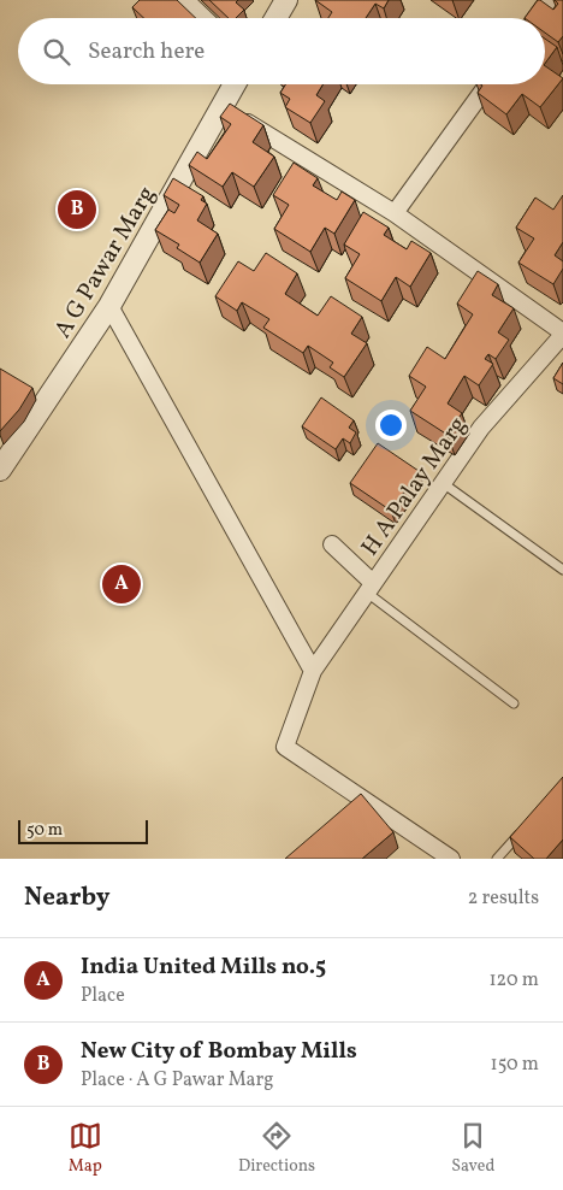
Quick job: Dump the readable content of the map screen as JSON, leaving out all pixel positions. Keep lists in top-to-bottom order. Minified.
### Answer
{"streets":{"street":["A G Pawar Marg","H A Palay Marg"]},"scale_bar":"50 m","page":{"search":"Search here","pins":["B","A"],"scale":"50 m","heading":["Nearby","2 results"],"list":[{"mark":"A","name":"India United Mills no.5","note":"Place","value":"120 m"},{"mark":"B","name":"New City of Bombay Mills","note":"Place · A G Pawar Marg","value":"150 m"}],"nav":["Map","Directions","Saved"]}}
